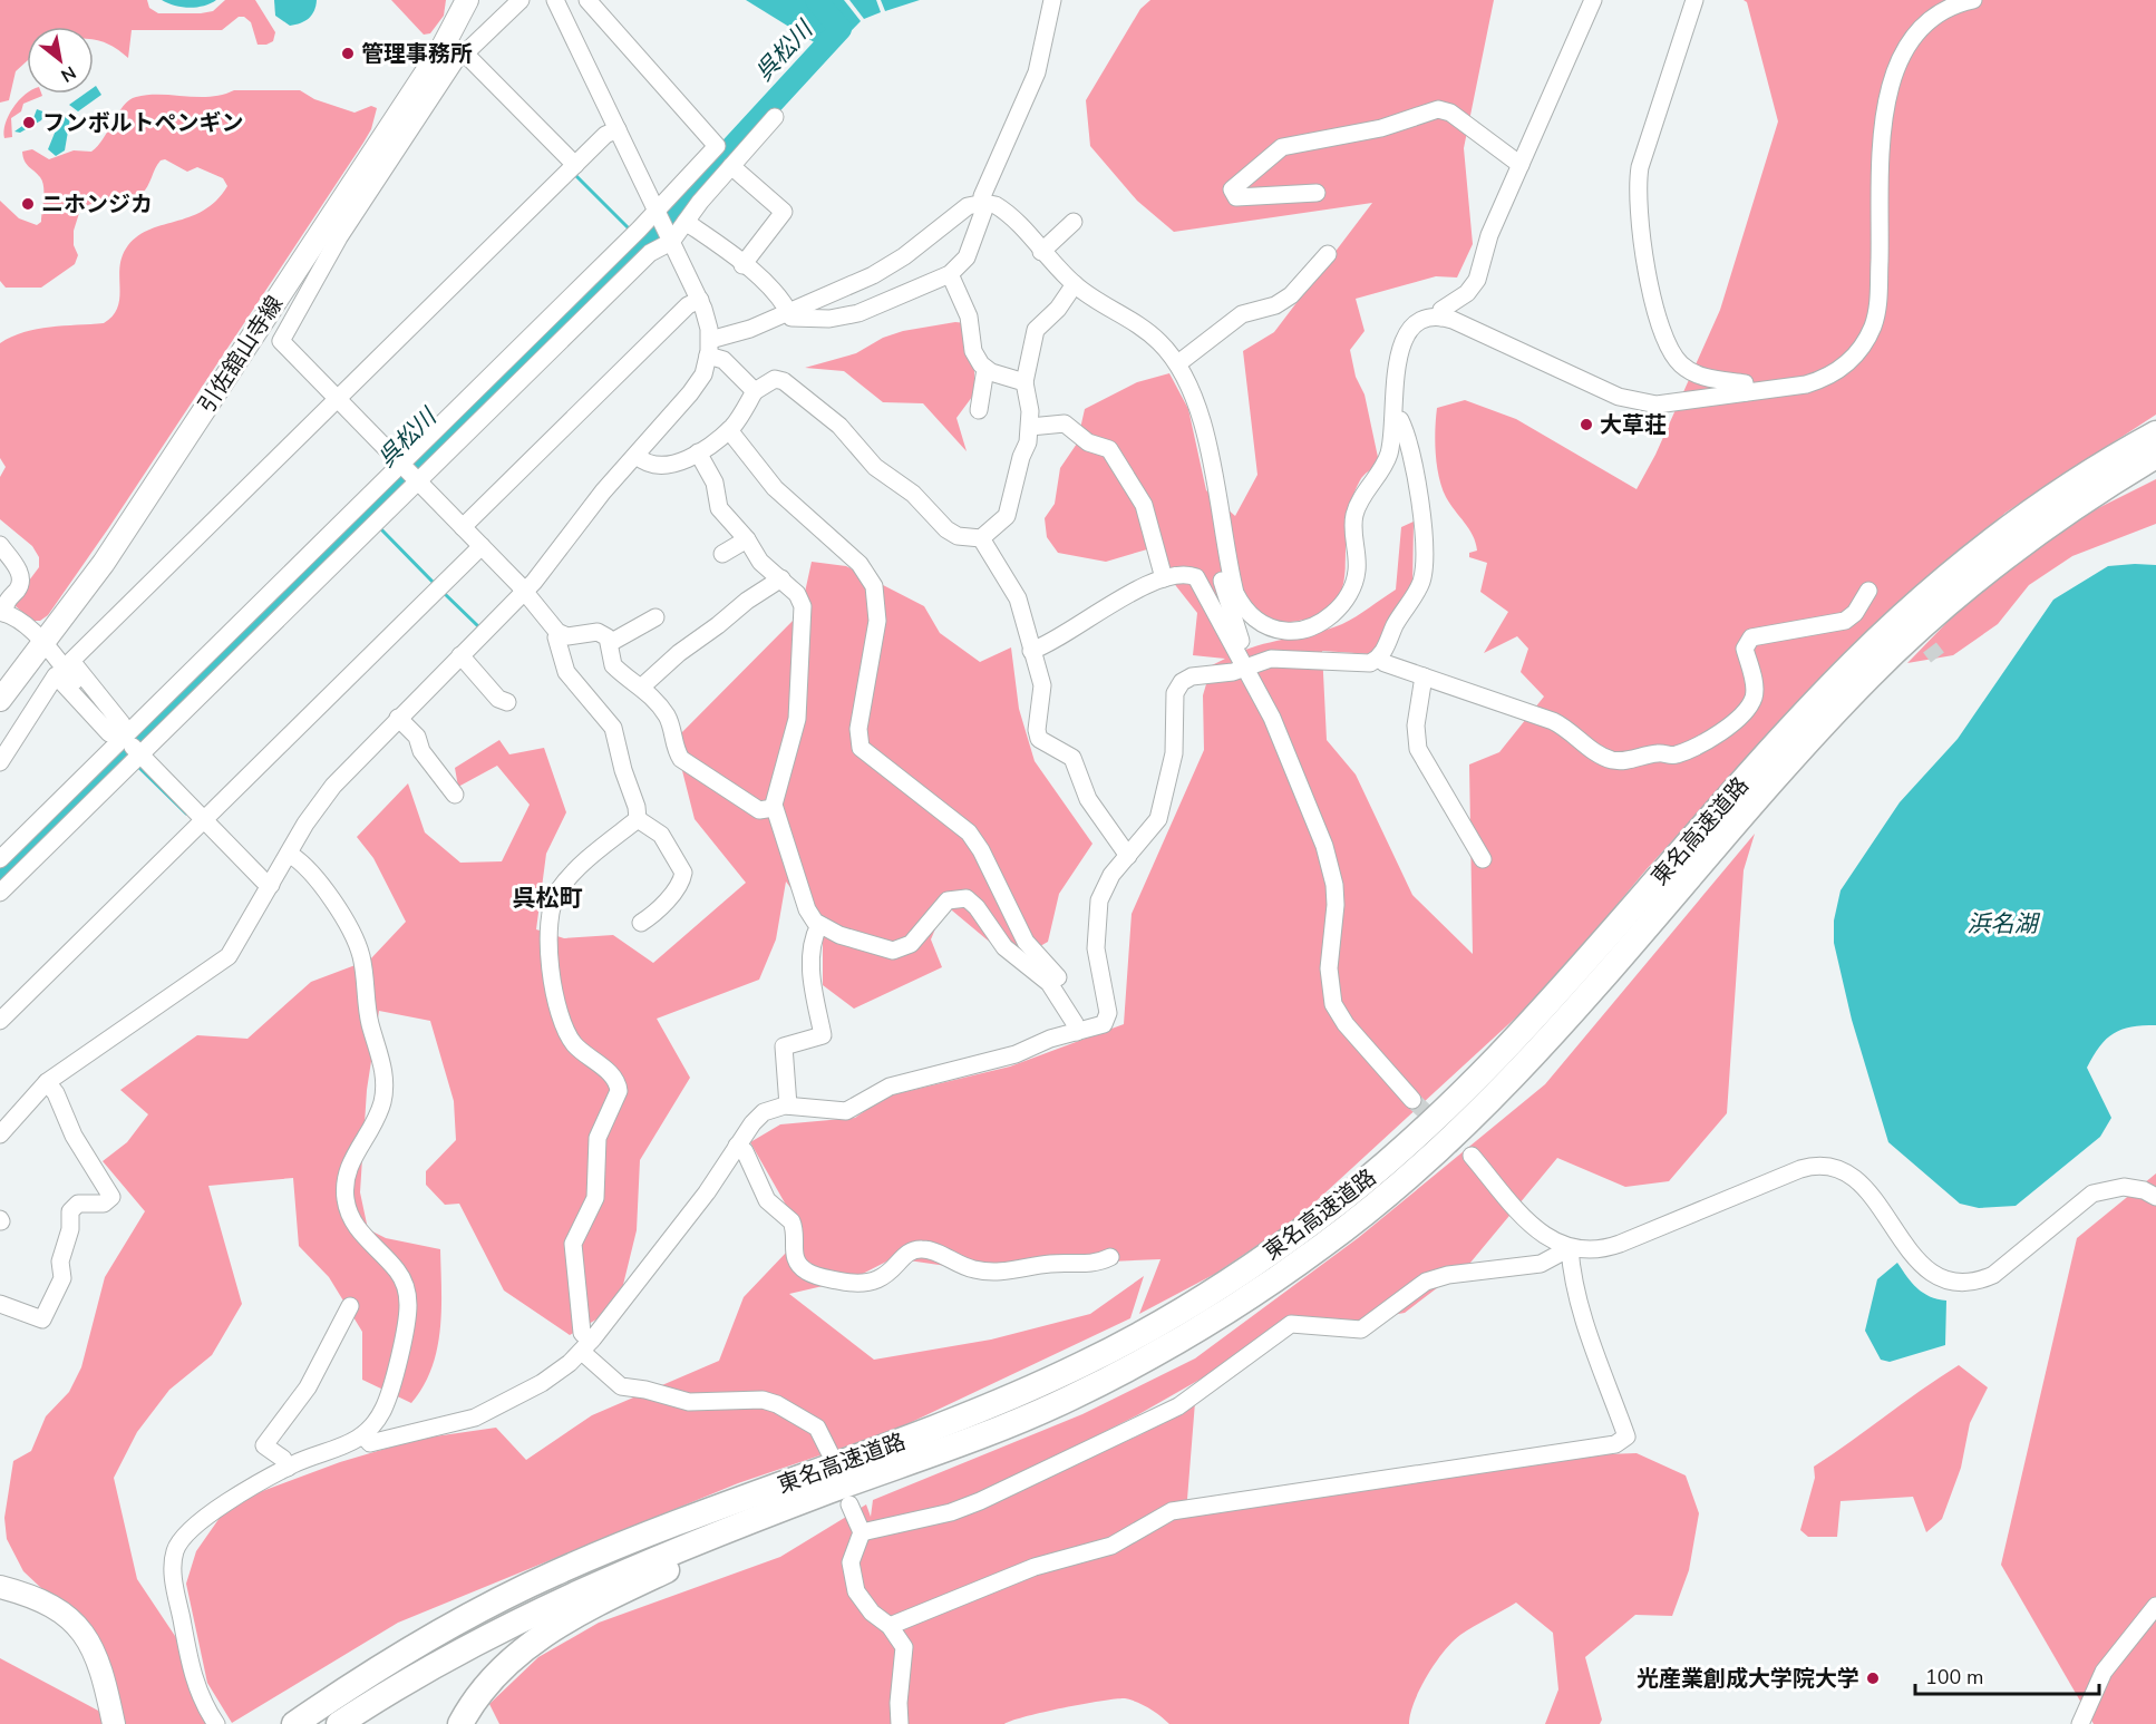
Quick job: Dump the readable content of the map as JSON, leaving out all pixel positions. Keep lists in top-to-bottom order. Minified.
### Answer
{"streets":{"highway":["東名高速道路"],"main road":["引佐舘山寺線"]},"districts":["呉松町"],"water":["呉松川","浜名湖"],"places":["管理事務所","フンボルトペンギン","ニホンジカ","大草荘","光産業創成大学院大学"],"scale_bar":"100 m","north":"bottom right"}
